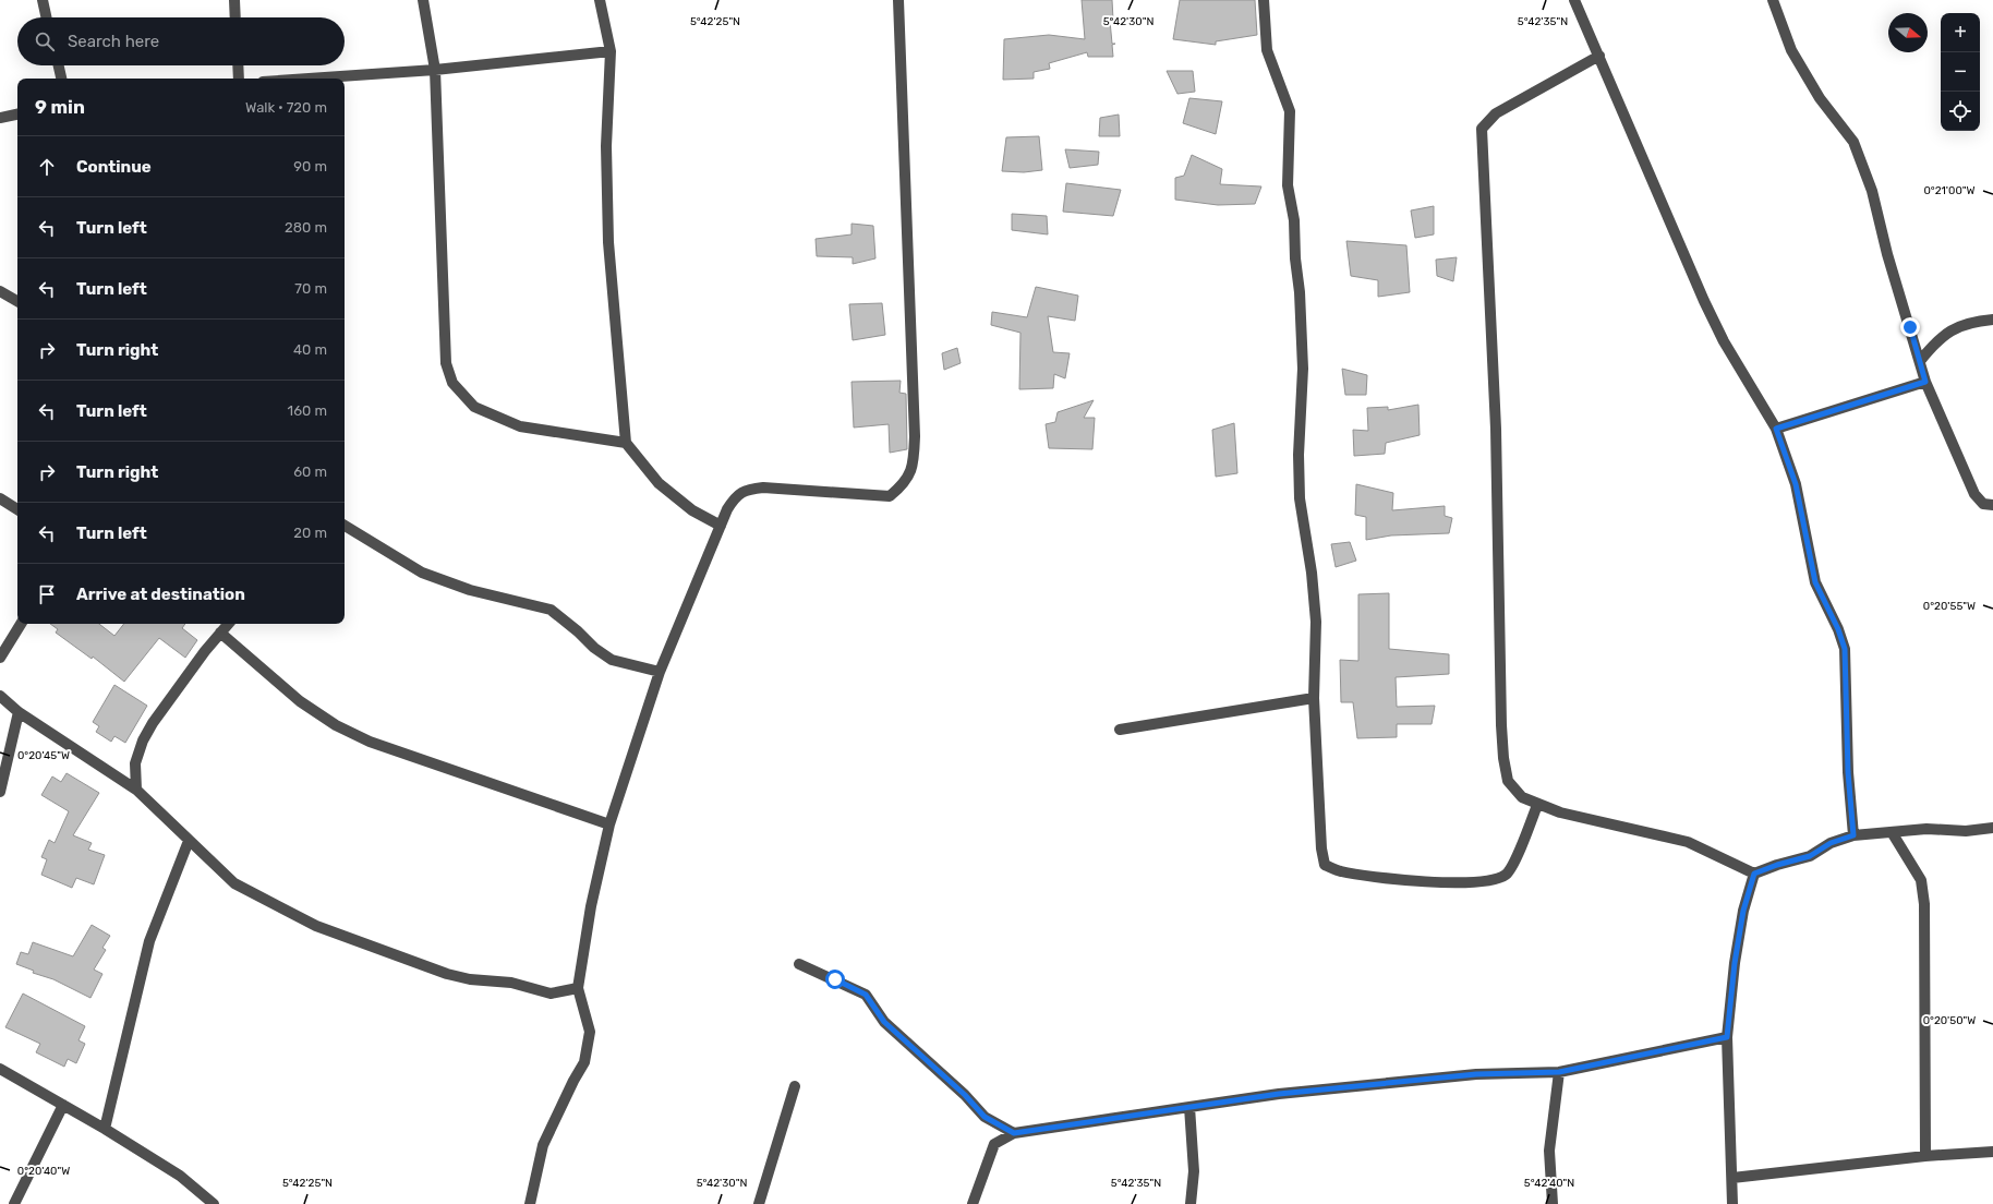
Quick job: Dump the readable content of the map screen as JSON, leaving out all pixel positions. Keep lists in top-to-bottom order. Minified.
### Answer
{"north":"right","page":{"map_buttons":["+","−"],"search":"Search here","heading":["9 min","Walk · 720 m"],"list":[["Continue","90 m"],["Turn left","280 m"],["Turn left","70 m"],["Turn right","40 m"],["Turn left","160 m"],["Turn right","60 m"],["Turn left","20 m"],"Arrive at destination"]},"coordinates":["5°42'25\"N","5°42'30\"N","5°42'35\"N","0°21'00\"W","0°20'55\"W","0°20'45\"W","0°20'50\"W","0°20'40\"W","5°42'40\"N"]}
